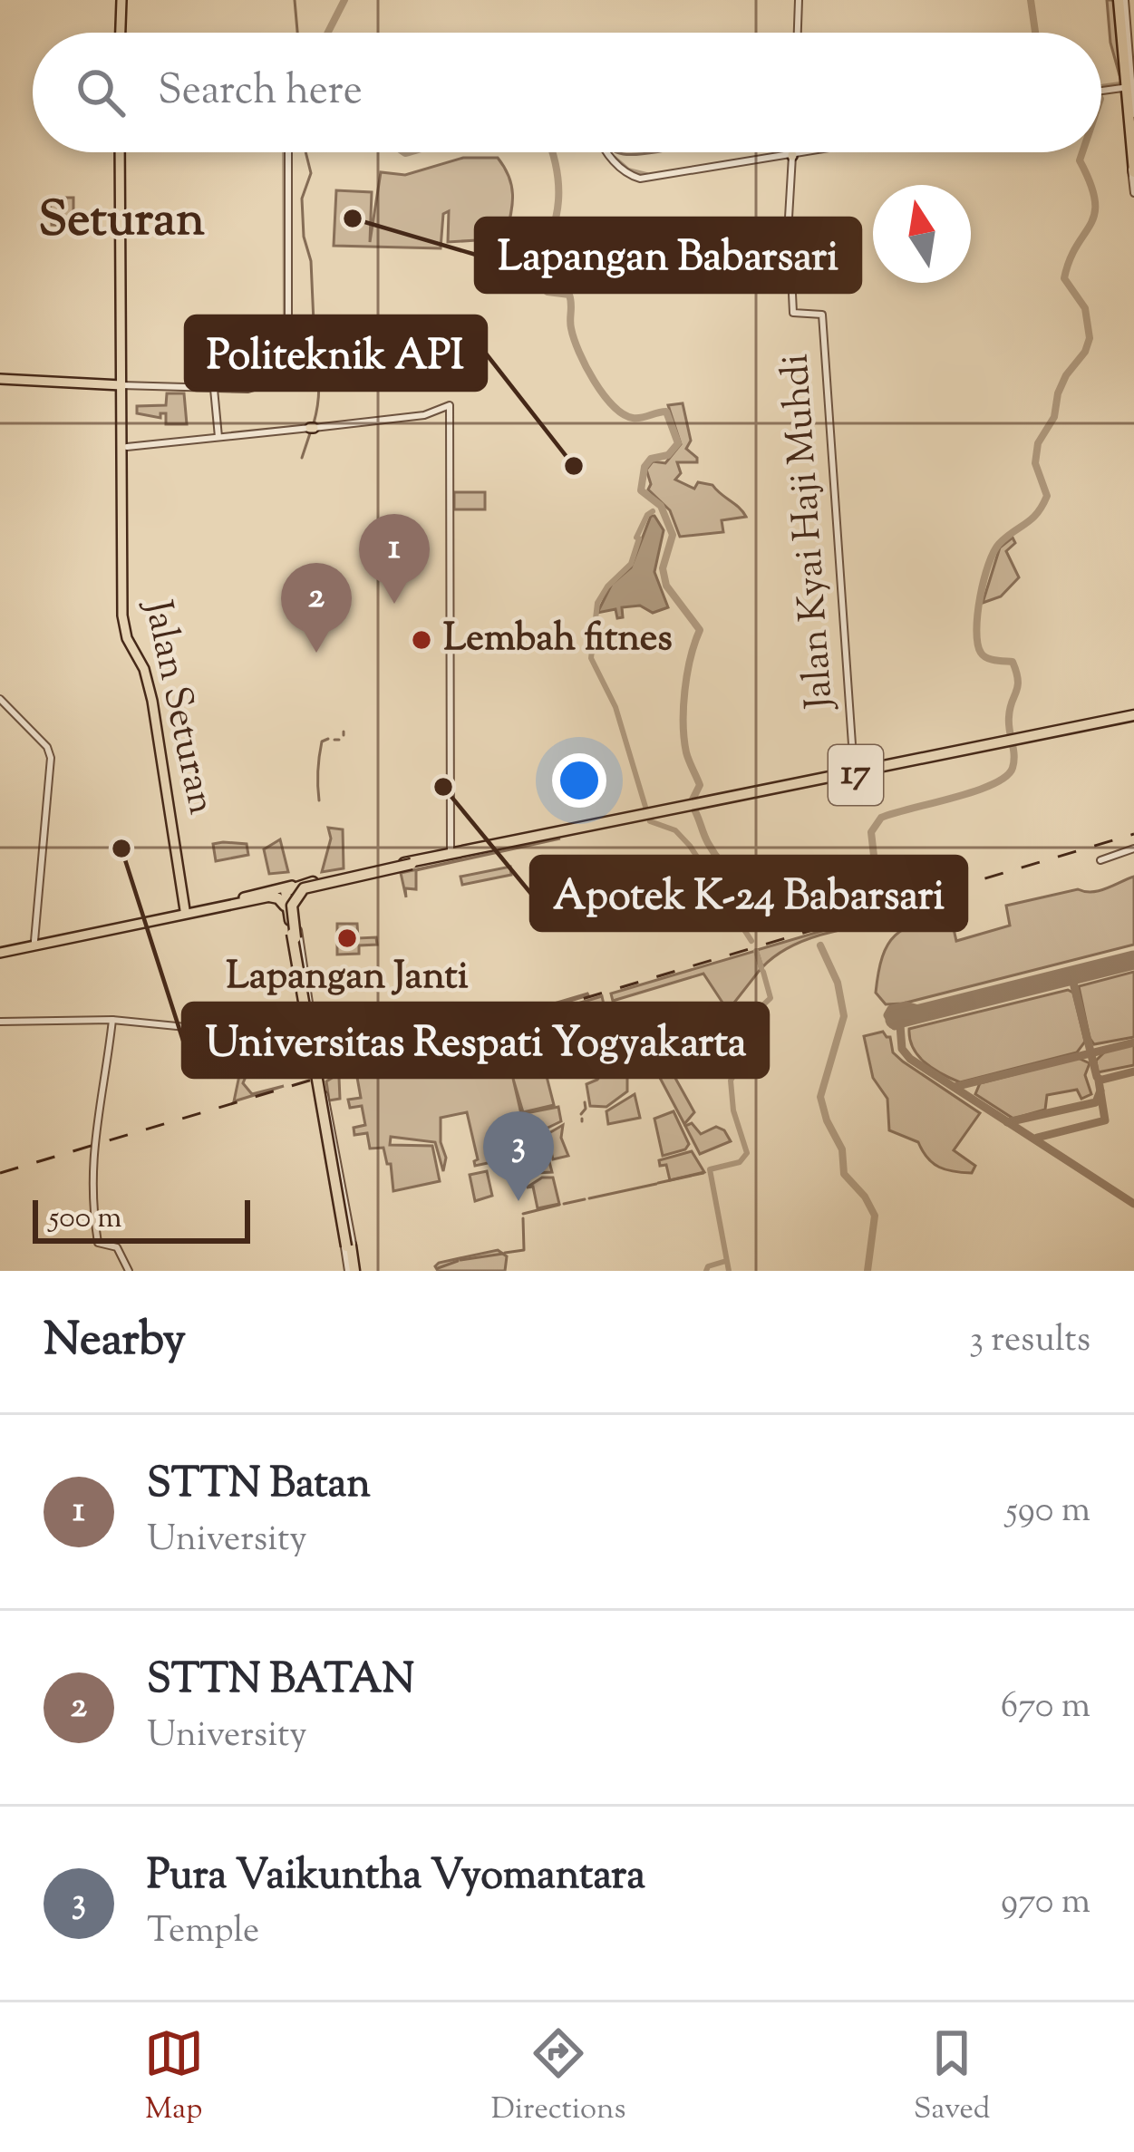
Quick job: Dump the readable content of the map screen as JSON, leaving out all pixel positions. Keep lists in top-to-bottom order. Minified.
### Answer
{"streets":{"highway":["17"],"main road":["Jalan Seturan"],"street":["Jalan Kyai Haji Muhdi"]},"crossings":[["Jalan Kyai Haji Muhdi","17"]],"districts":["Seturan"],"places":["Lapangan Babarsari","Politeknik API","Lembah fitnes","Apotek K-24 Babarsari","Universitas Respati Yogyakarta","Lapangan Janti"],"scale_bar":"500 m","north":"top","page":{"search":"Search here","pins":["1","2","3"],"scale":"500 m","heading":["Nearby","3 results"],"list":[{"mark":"1","name":"STTN Batan","note":"University","value":"590 m"},{"mark":"2","name":"STTN BATAN","note":"University","value":"670 m"},{"mark":"3","name":"Pura Vaikuntha Vyomantara","note":"Temple","value":"970 m"}],"nav":["Map","Directions","Saved"]}}
